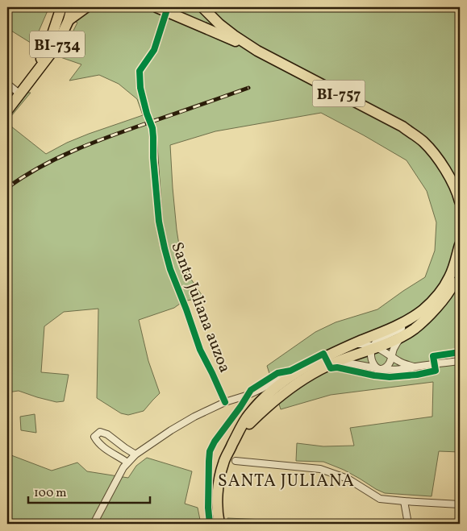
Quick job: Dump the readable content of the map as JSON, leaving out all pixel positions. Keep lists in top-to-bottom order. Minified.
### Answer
{"streets":{"main road":["BI-734","BI-757"],"street":["Santa Juliana auzoa"]},"districts":["SANTA JULIANA"],"scale_bar":"100 m"}
